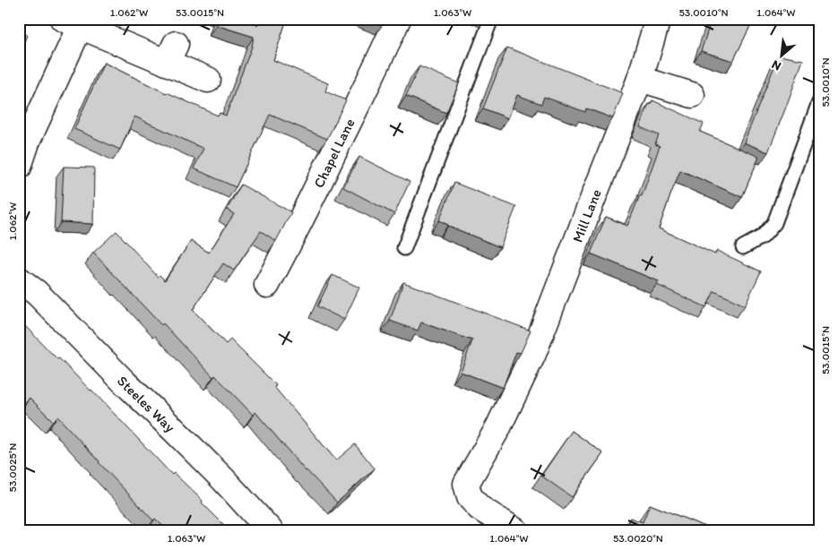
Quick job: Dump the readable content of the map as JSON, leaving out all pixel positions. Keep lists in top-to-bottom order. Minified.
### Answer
{"streets":{"street":["Chapel Lane","Mill Lane","Steeles Way"]},"north":"bottom left","coordinates":["1.062°W","53.0015°N","1.063°W","53.0010°N","1.064°W","53.0025°N","53.0020°N"]}
